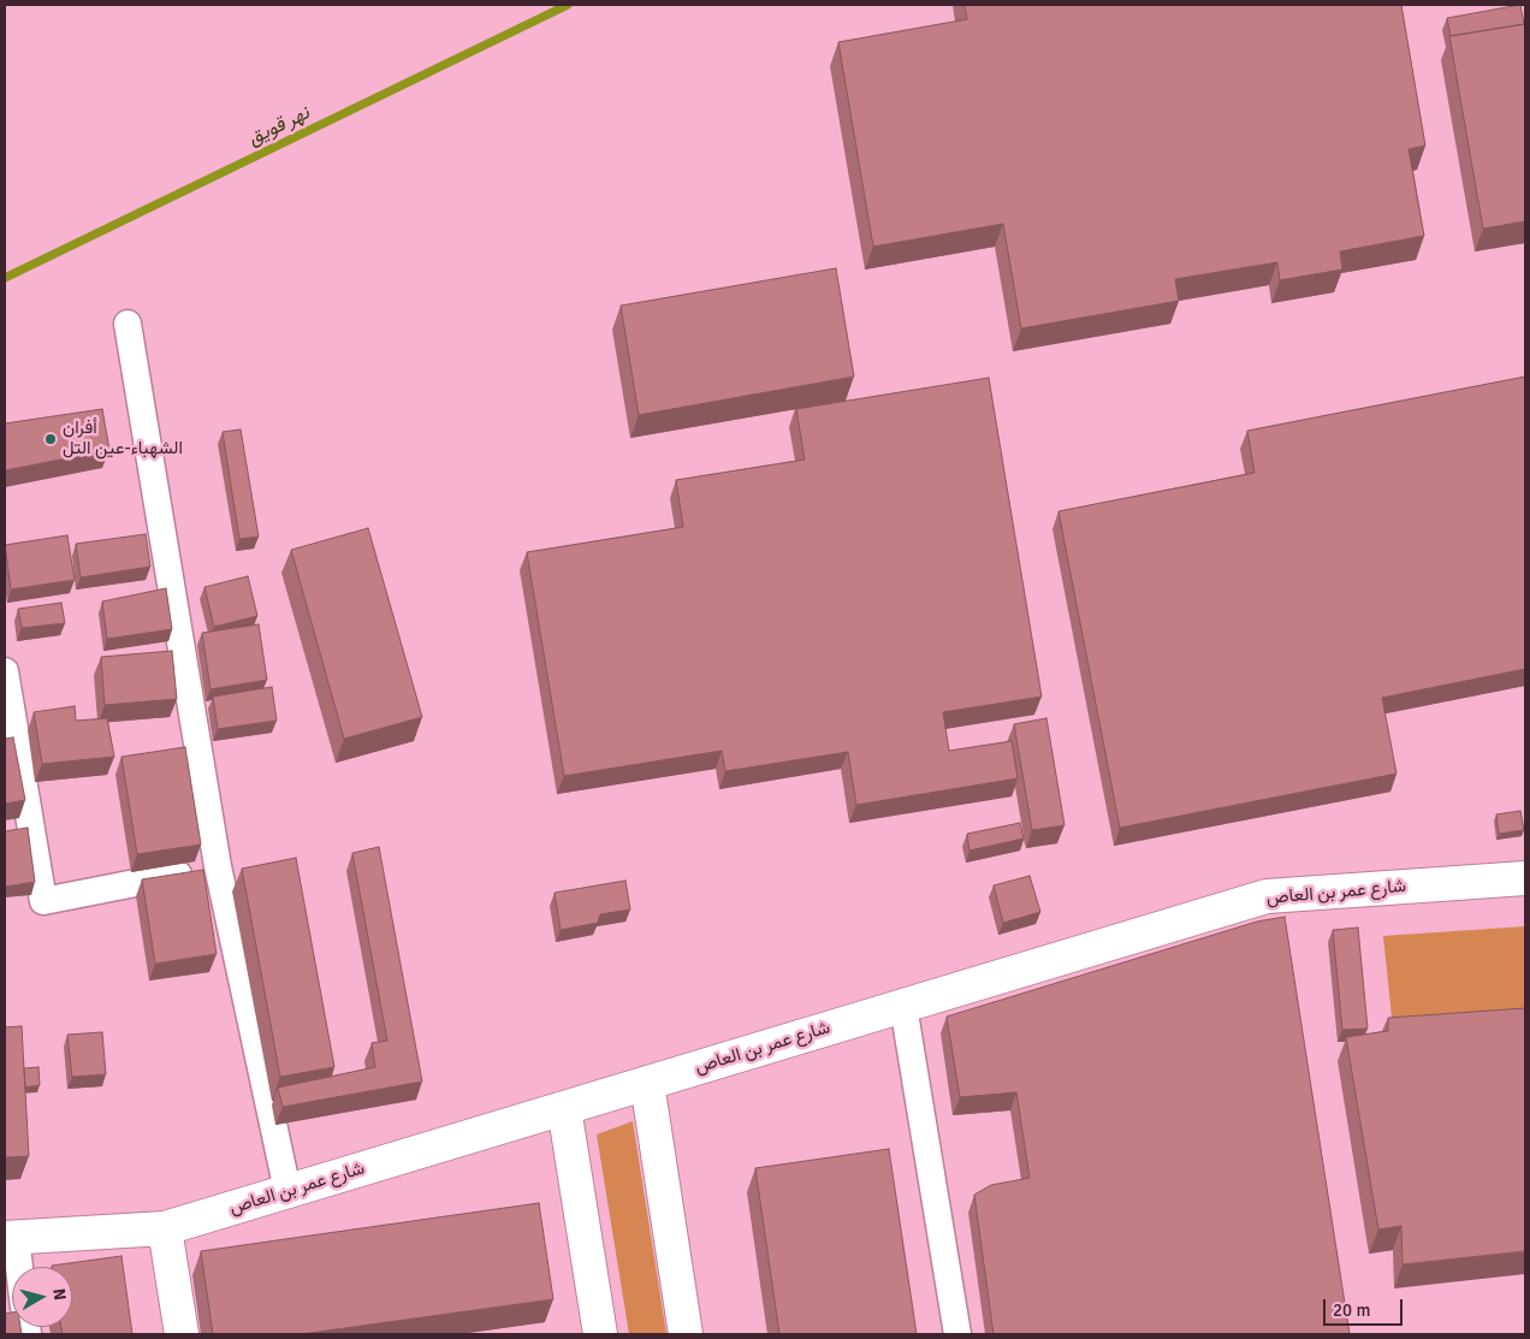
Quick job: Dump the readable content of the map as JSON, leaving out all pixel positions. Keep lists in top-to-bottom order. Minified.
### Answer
{"streets":{"street":["شارع عمر بن العاص"]},"water":["نهر قويق"],"places":["أفران الشهباء-عين التل"],"scale_bar":"20 m","north":"right"}
